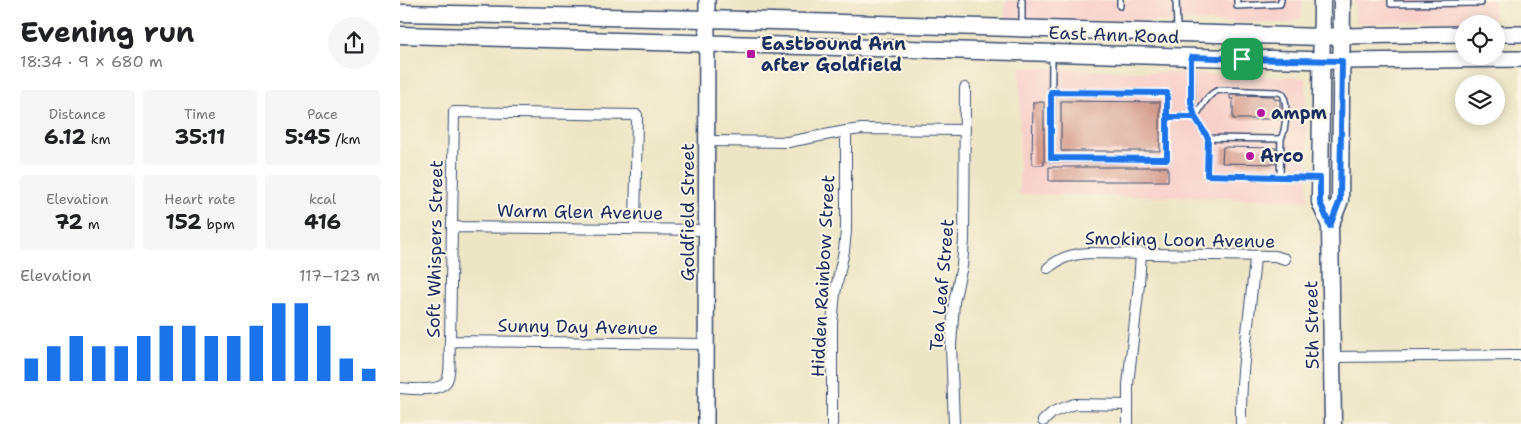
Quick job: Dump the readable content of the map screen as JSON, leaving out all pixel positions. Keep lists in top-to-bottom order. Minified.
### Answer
{"streets":{"main road":["East Ann Road","5th Street"],"street":["Warm Glen Avenue","Goldfield Street","Smoking Loon Avenue","Soft Whispers Street","Hidden Rainbow Street","Tea Leaf Street","Sunny Day Avenue"]},"crossings":[["East Ann Road","Goldfield Street"],["East Ann Road","5th Street"],["Warm Glen Avenue","Goldfield Street"],["Warm Glen Avenue","Soft Whispers Street"],["Goldfield Street","Sunny Day Avenue"],["Soft Whispers Street","Sunny Day Avenue"]],"places":{"transit":["Eastbound Ann after Goldfield"],"other":["ampm","Arco"]},"page":{"heading":["Evening run","18:34 · 9 × 680 m"],"stats":[["Distance","6.12 km"],["Time","35:11"],["Pace","5:45 /km"],["Elevation","72 m"],["Heart rate","152 bpm"],["kcal","416"]],"chart":["Elevation","117–123 m"]}}
